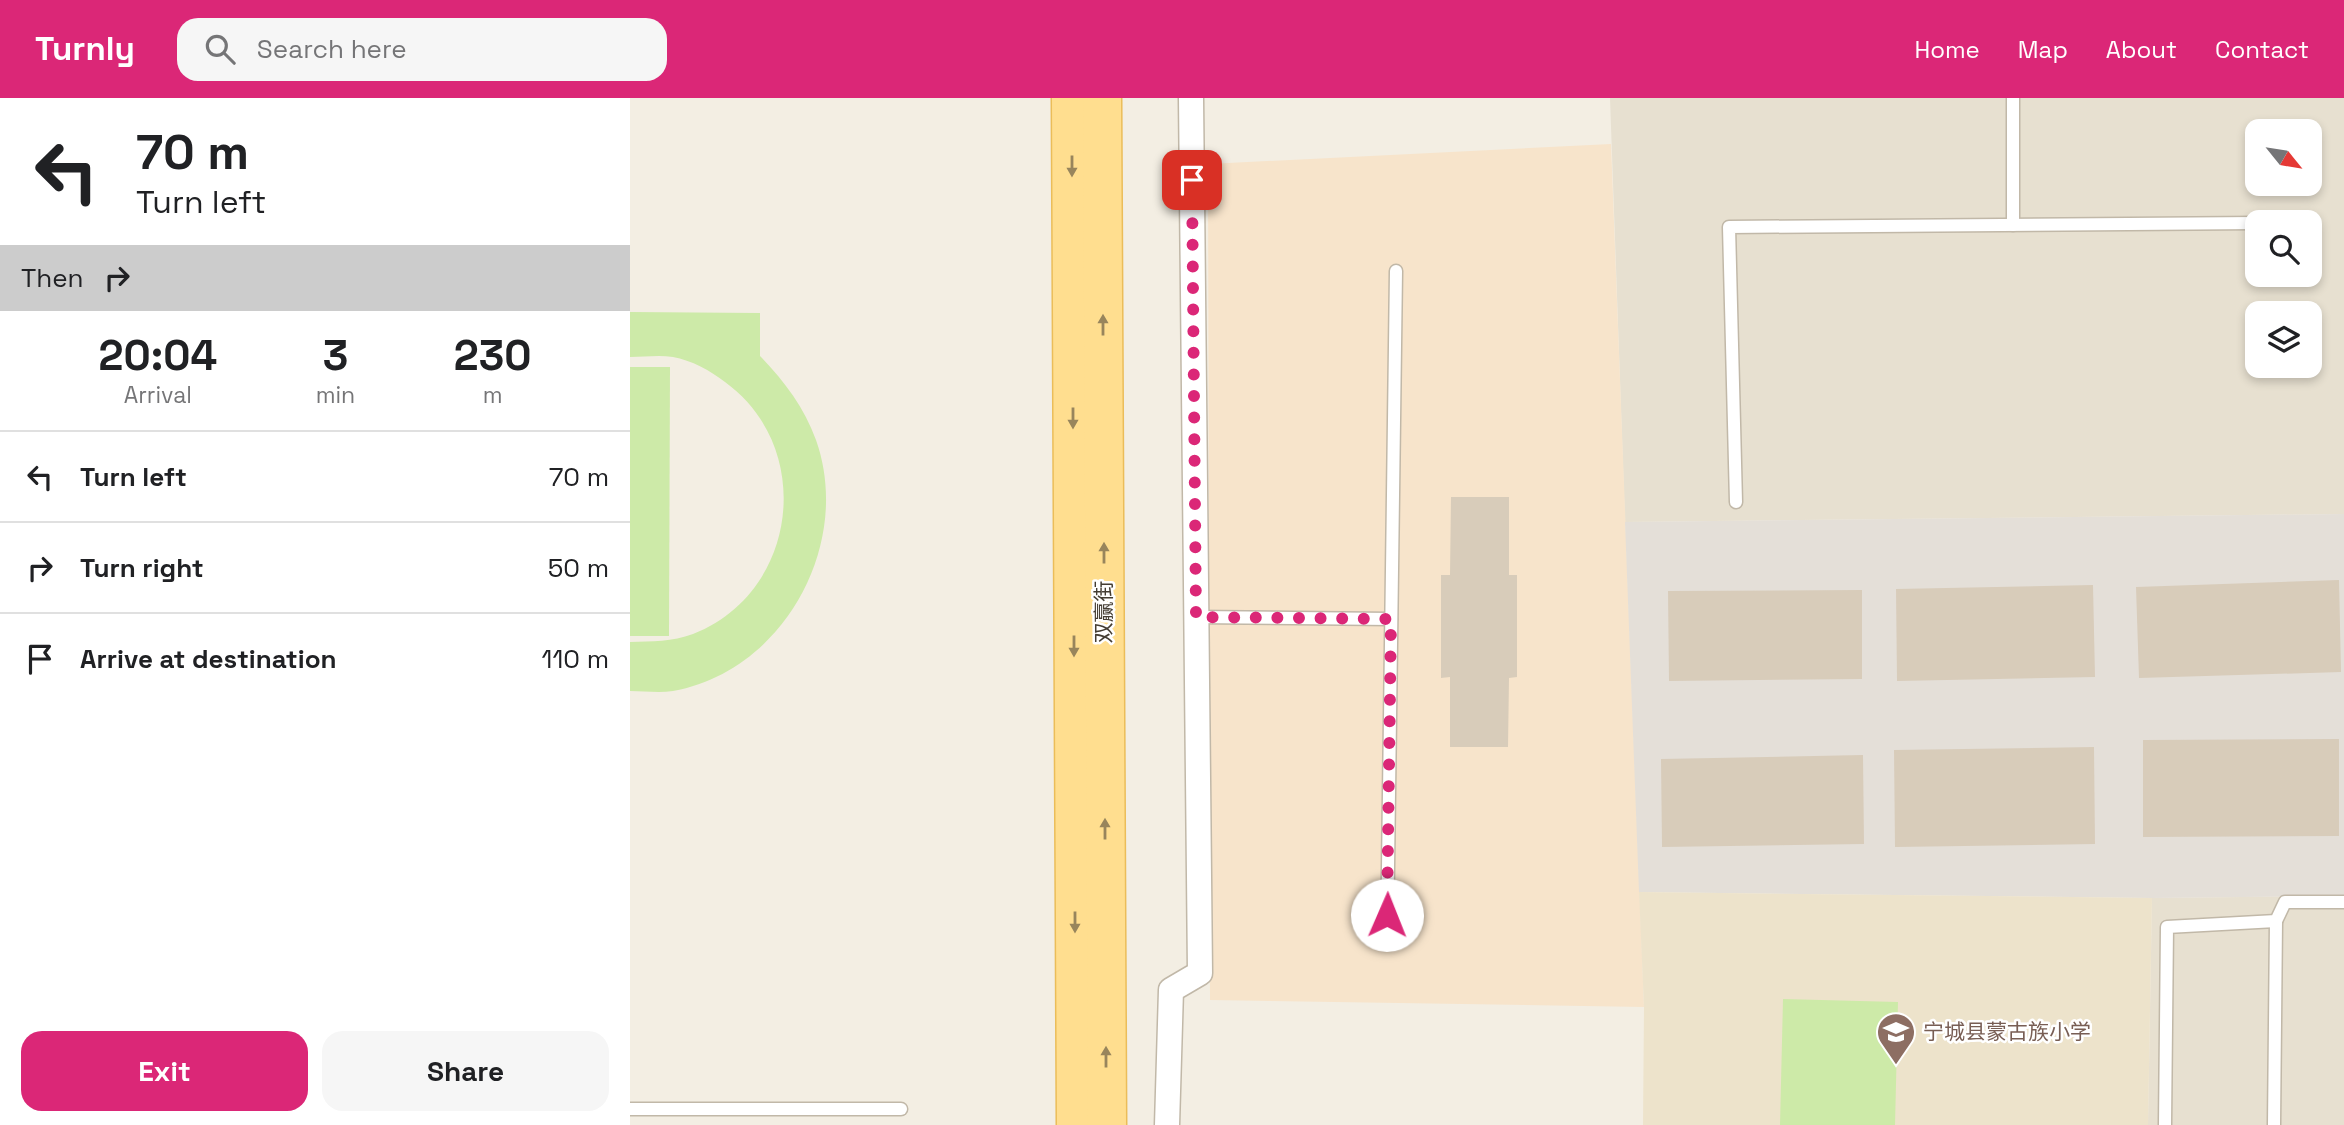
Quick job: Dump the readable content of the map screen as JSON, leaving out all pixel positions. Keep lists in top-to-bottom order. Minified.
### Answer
{"streets":{"main road":["双赢街"]},"places":{"school or university":["宁城县蒙古族小学"]},"north":"bottom right","page":{"header":"Turnly","search":"Search here","nav":["Home","Map","About","Contact"],"turn":["70 m","Turn left"],"then":"Then","eta":["20:04","Arrival","3","min","230","m"],"list":[{"name":"Turn left","value":"70 m"},{"name":"Turn right","value":"50 m"},{"name":"Arrive at destination","value":"110 m"}],"buttons":["Exit","Share"]}}
